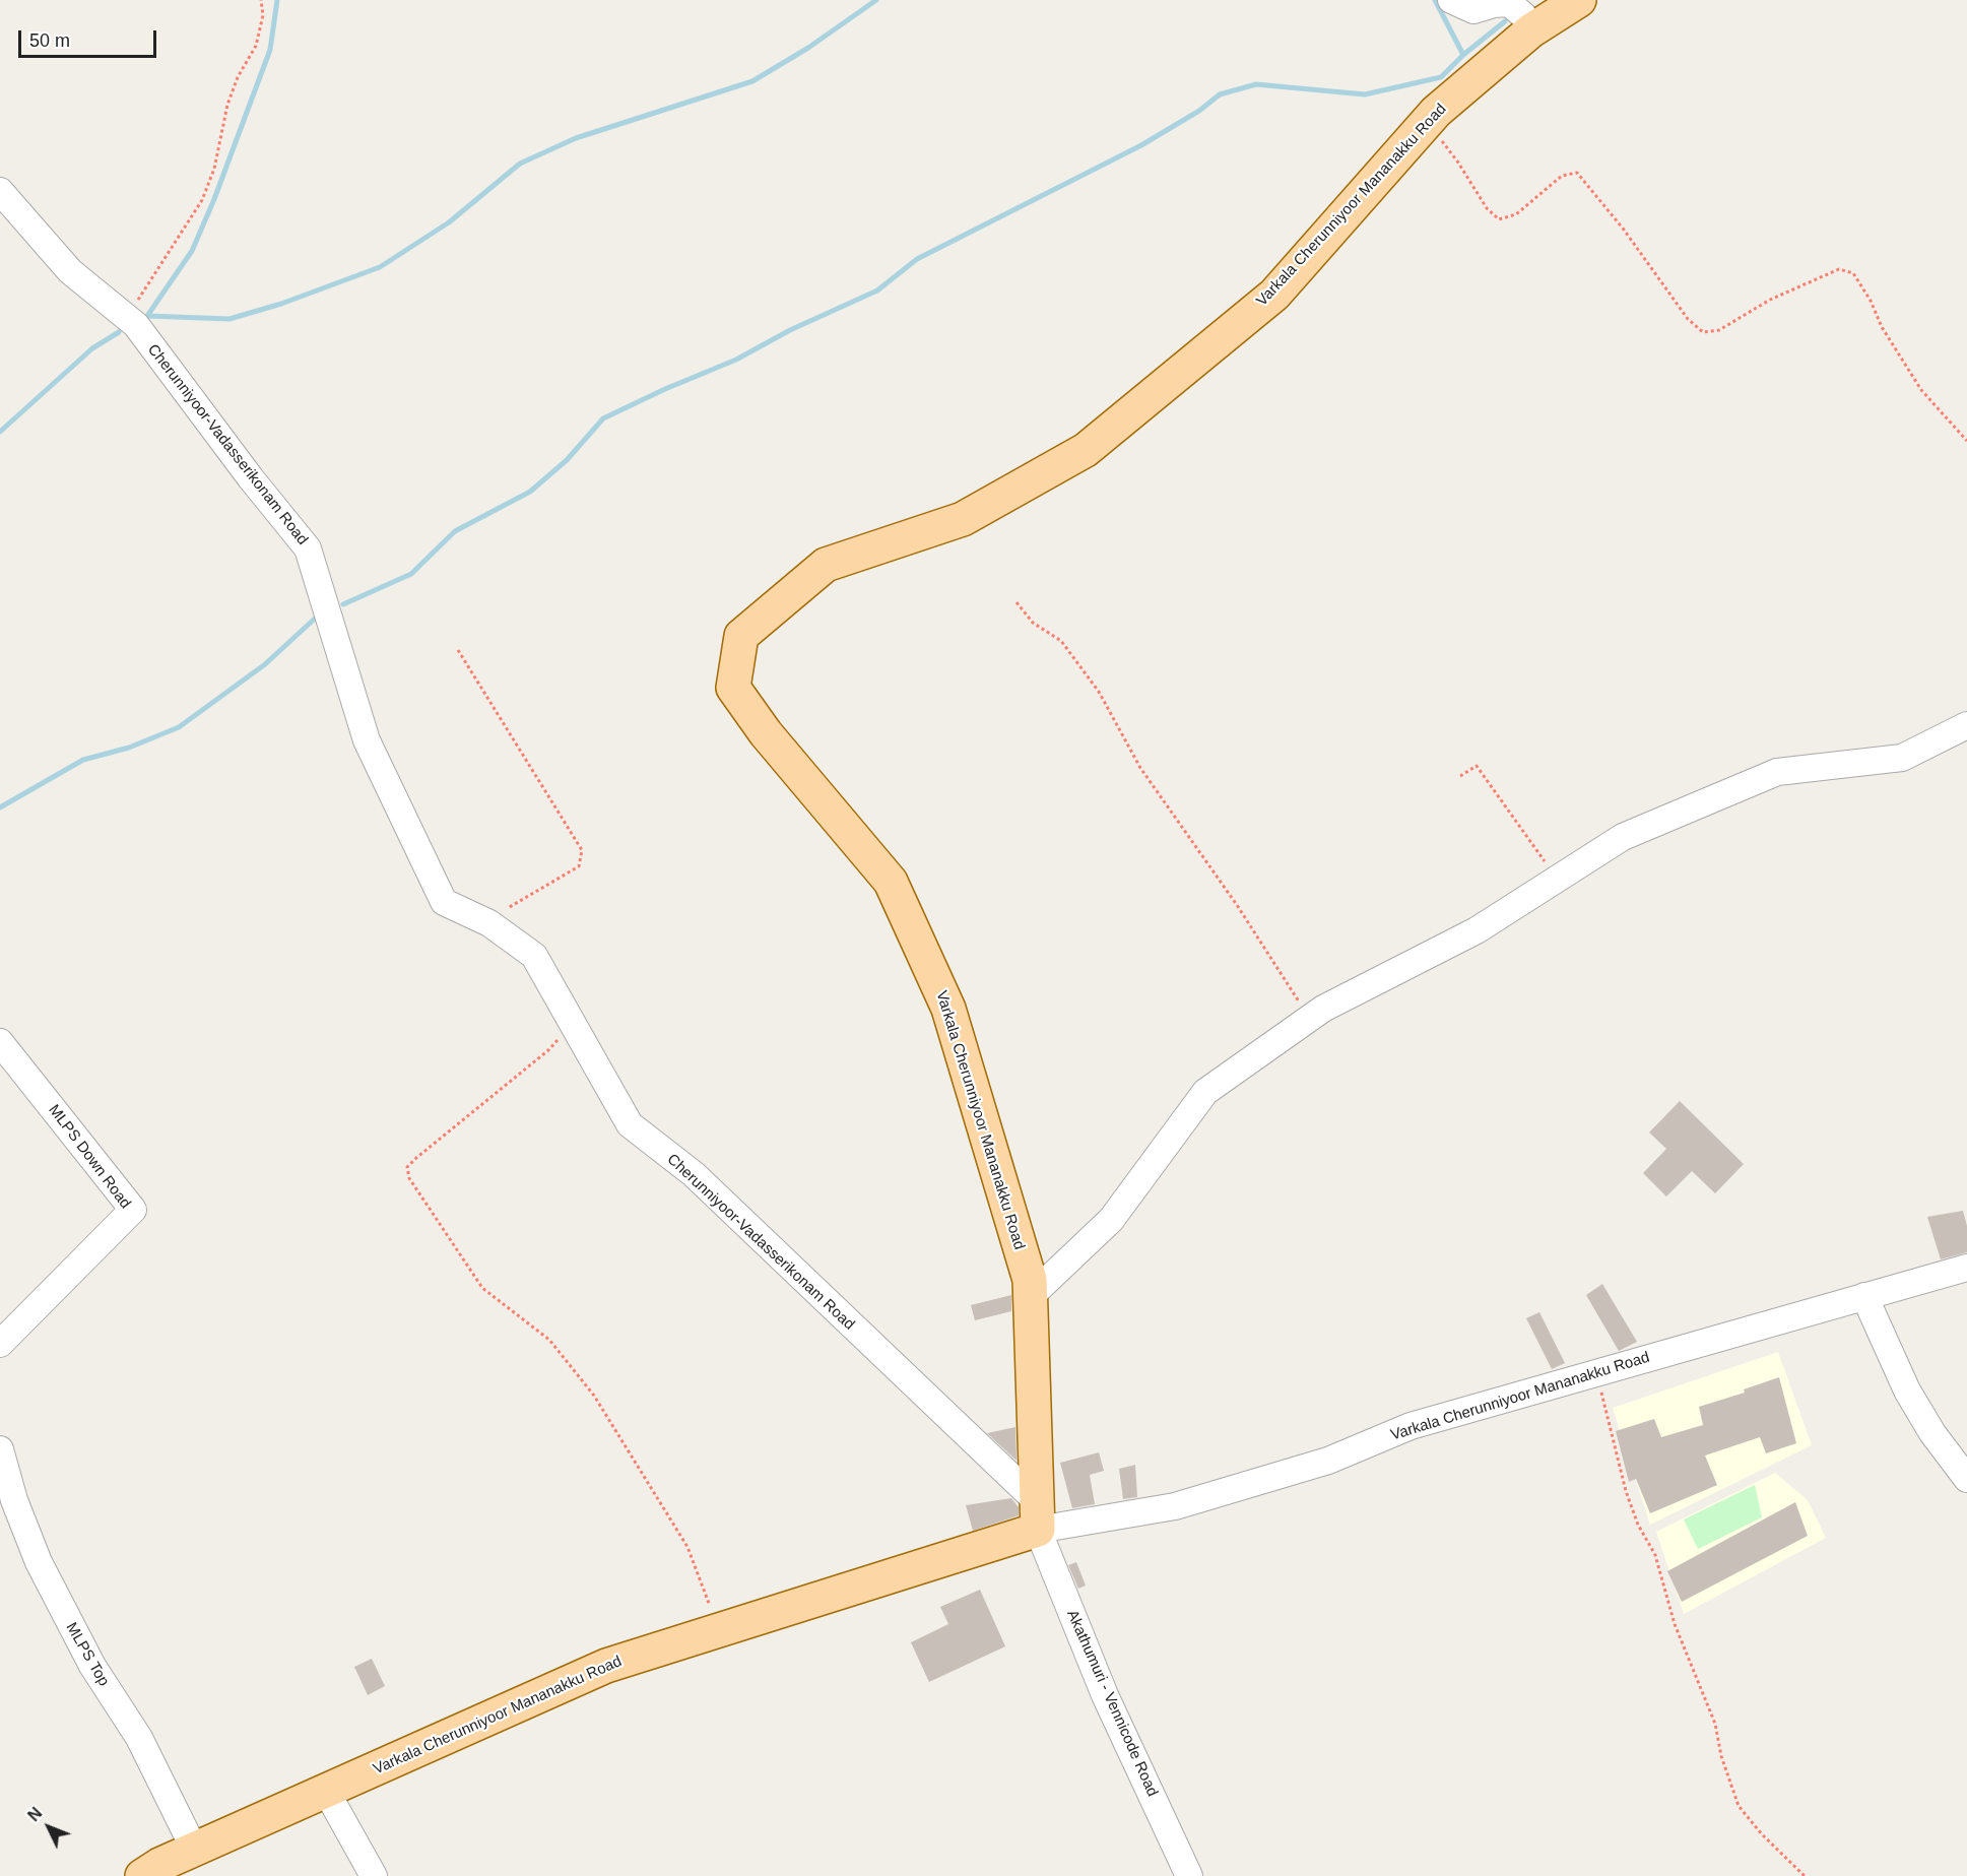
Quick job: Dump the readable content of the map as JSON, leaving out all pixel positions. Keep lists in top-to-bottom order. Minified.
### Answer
{"streets":{"main road":["Varkala Cherunniyoor Mananakku Road"],"street":["Cherunniyoor-Vadasserikonam Road","MLPS Down Road","MLPS Top","Akathumuri - Vennicode Road"]},"crossings":[["Varkala Cherunniyoor Mananakku Road","Cherunniyoor-Vadasserikonam Road"],["Varkala Cherunniyoor Mananakku Road","MLPS Top"],["Varkala Cherunniyoor Mananakku Road","Akathumuri - Vennicode Road"],["Cherunniyoor-Vadasserikonam Road","Akathumuri - Vennicode Road"]],"scale_bar":"50 m","north":"top left"}
